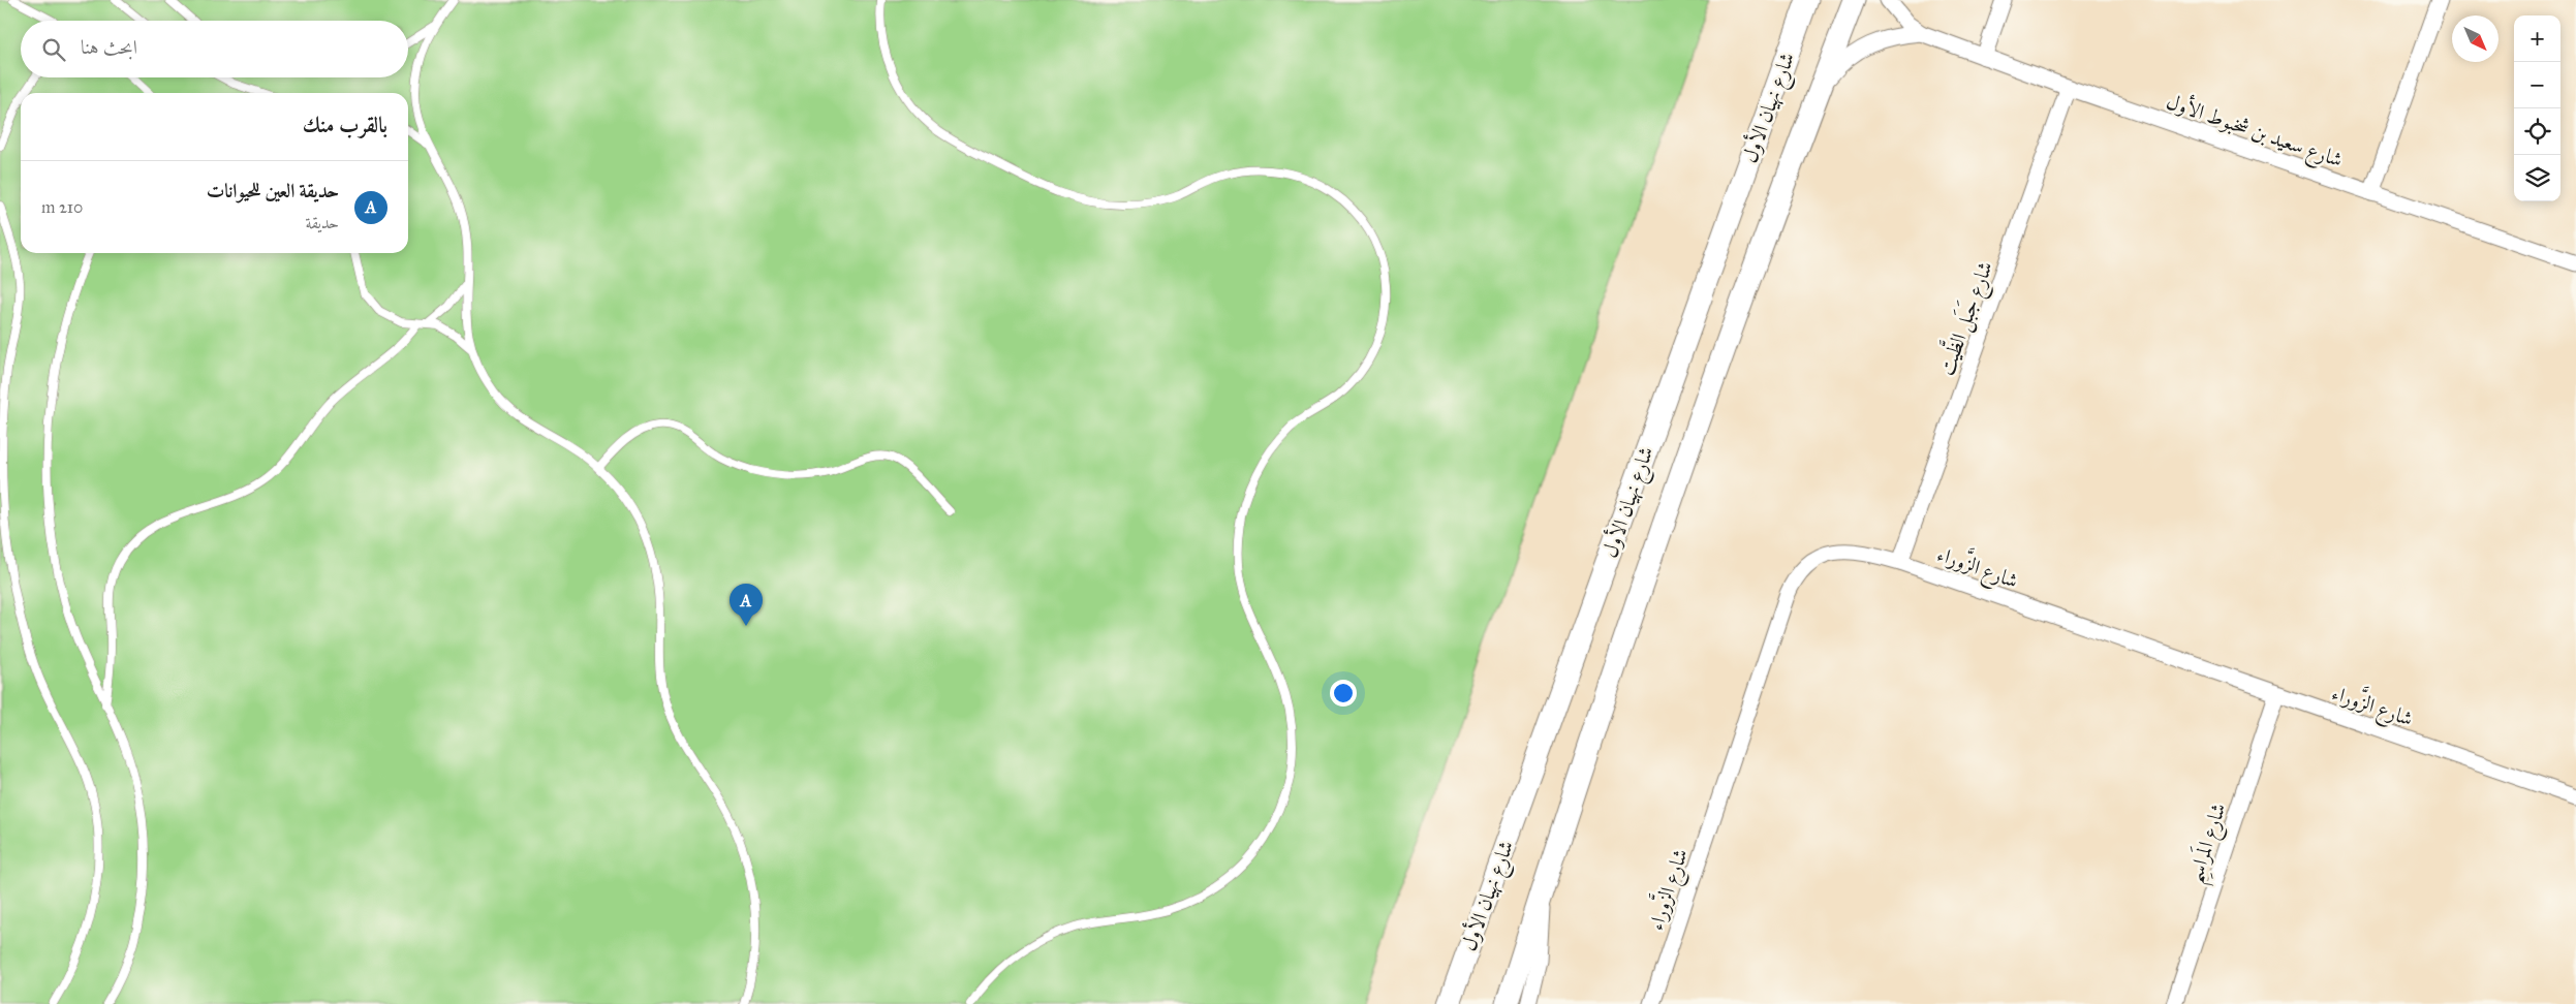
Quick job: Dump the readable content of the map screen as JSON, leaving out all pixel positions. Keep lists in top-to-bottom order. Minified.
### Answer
{"streets":{"main road":["شارع نهيان الأول"],"street":["شارع سعيد بن شخبوط الأول","شارع جَبَل الظَّيت","شارع الزَّوراء","شارع المَراسِم"]},"crossings":[["شارع نهيان الأول","شارع سعيد بن شخبوط الأول"],["شارع سعيد بن شخبوط الأول","شارع جَبَل الظَّيت"],["شارع جَبَل الظَّيت","شارع الزَّوراء"],["شارع الزَّوراء","شارع المَراسِم"]],"north":"bottom right","page":{"map_buttons":["+","−"],"search":"ابحث هنا","heading":"بالقرب منك","list":[{"mark":"A","name":"حديقة العين للحيوانات","note":"حديقة","value":"210 m"}],"pins":"A"}}
